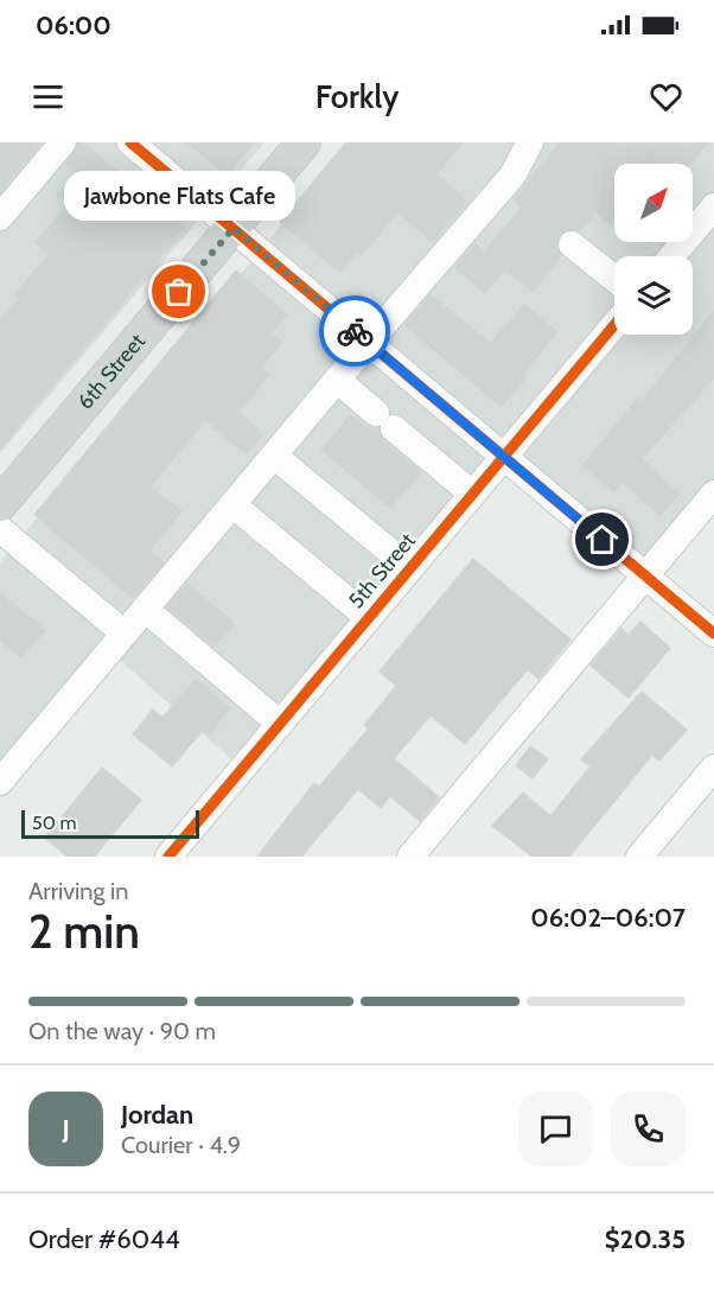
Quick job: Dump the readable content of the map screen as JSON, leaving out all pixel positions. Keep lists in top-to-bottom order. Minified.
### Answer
{"streets":{"main road":["6th Street"],"street":["5th Street"]},"places":["Jawbone Flats Cafe"],"scale_bar":"50 m","north":"top right","page":{"status":"06:00","header":"Forkly","bubble":"Jawbone Flats Cafe","scale":"50 m","heading":["2 min","Arriving in","06:02–06:07"],"panel":["Jordan","Courier · 4.9","Order #6044","$20.35"],"bar":"On the way · 90 m","round":"J"}}
